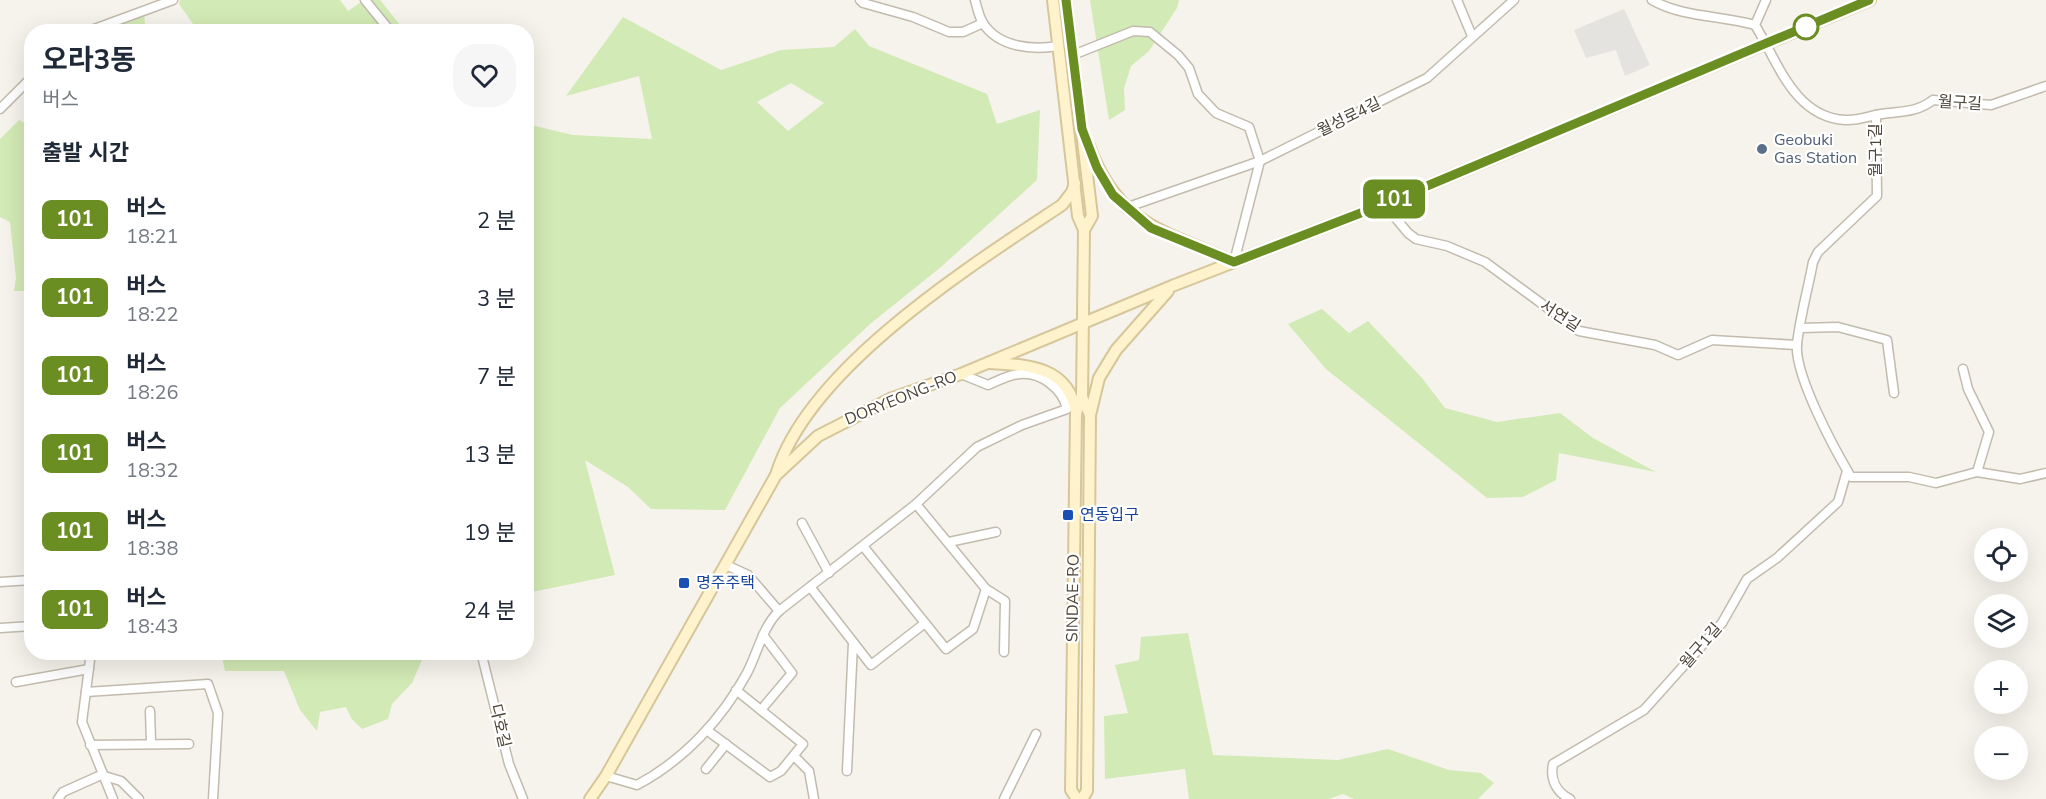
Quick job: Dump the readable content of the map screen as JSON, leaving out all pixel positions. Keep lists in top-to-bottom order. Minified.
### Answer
{"streets":{"main road":["DORYEONG-RO","SINDAE-RO"],"street":["월구길","월성로4길","월구1길","서연길","다호길"]},"crossings":[["월구길","월구1길"],["월구길","DORYEONG-RO"],["월구1길","서연길"],["서연길","DORYEONG-RO"],["DORYEONG-RO","SINDAE-RO"]],"places":{"other":["Geobuki Gas Station"],"transit":["연동입구","명주주택"]},"lines":["bus line 101"],"page":{"on_map":"101","heading":[["오라3동","버스"],"출발 시간"],"list":[{"mark":"101","name":"버스","note":"18:21","value":"2 분"},{"mark":"101","name":"버스","note":"18:22","value":"3 분"},{"mark":"101","name":"버스","note":"18:26","value":"7 분"},{"mark":"101","name":"버스","note":"18:32","value":"13 분"},{"mark":"101","name":"버스","note":"18:38","value":"19 분"},{"mark":"101","name":"버스","note":"18:43","value":"24 분"}],"map_buttons":["+","−"]}}
